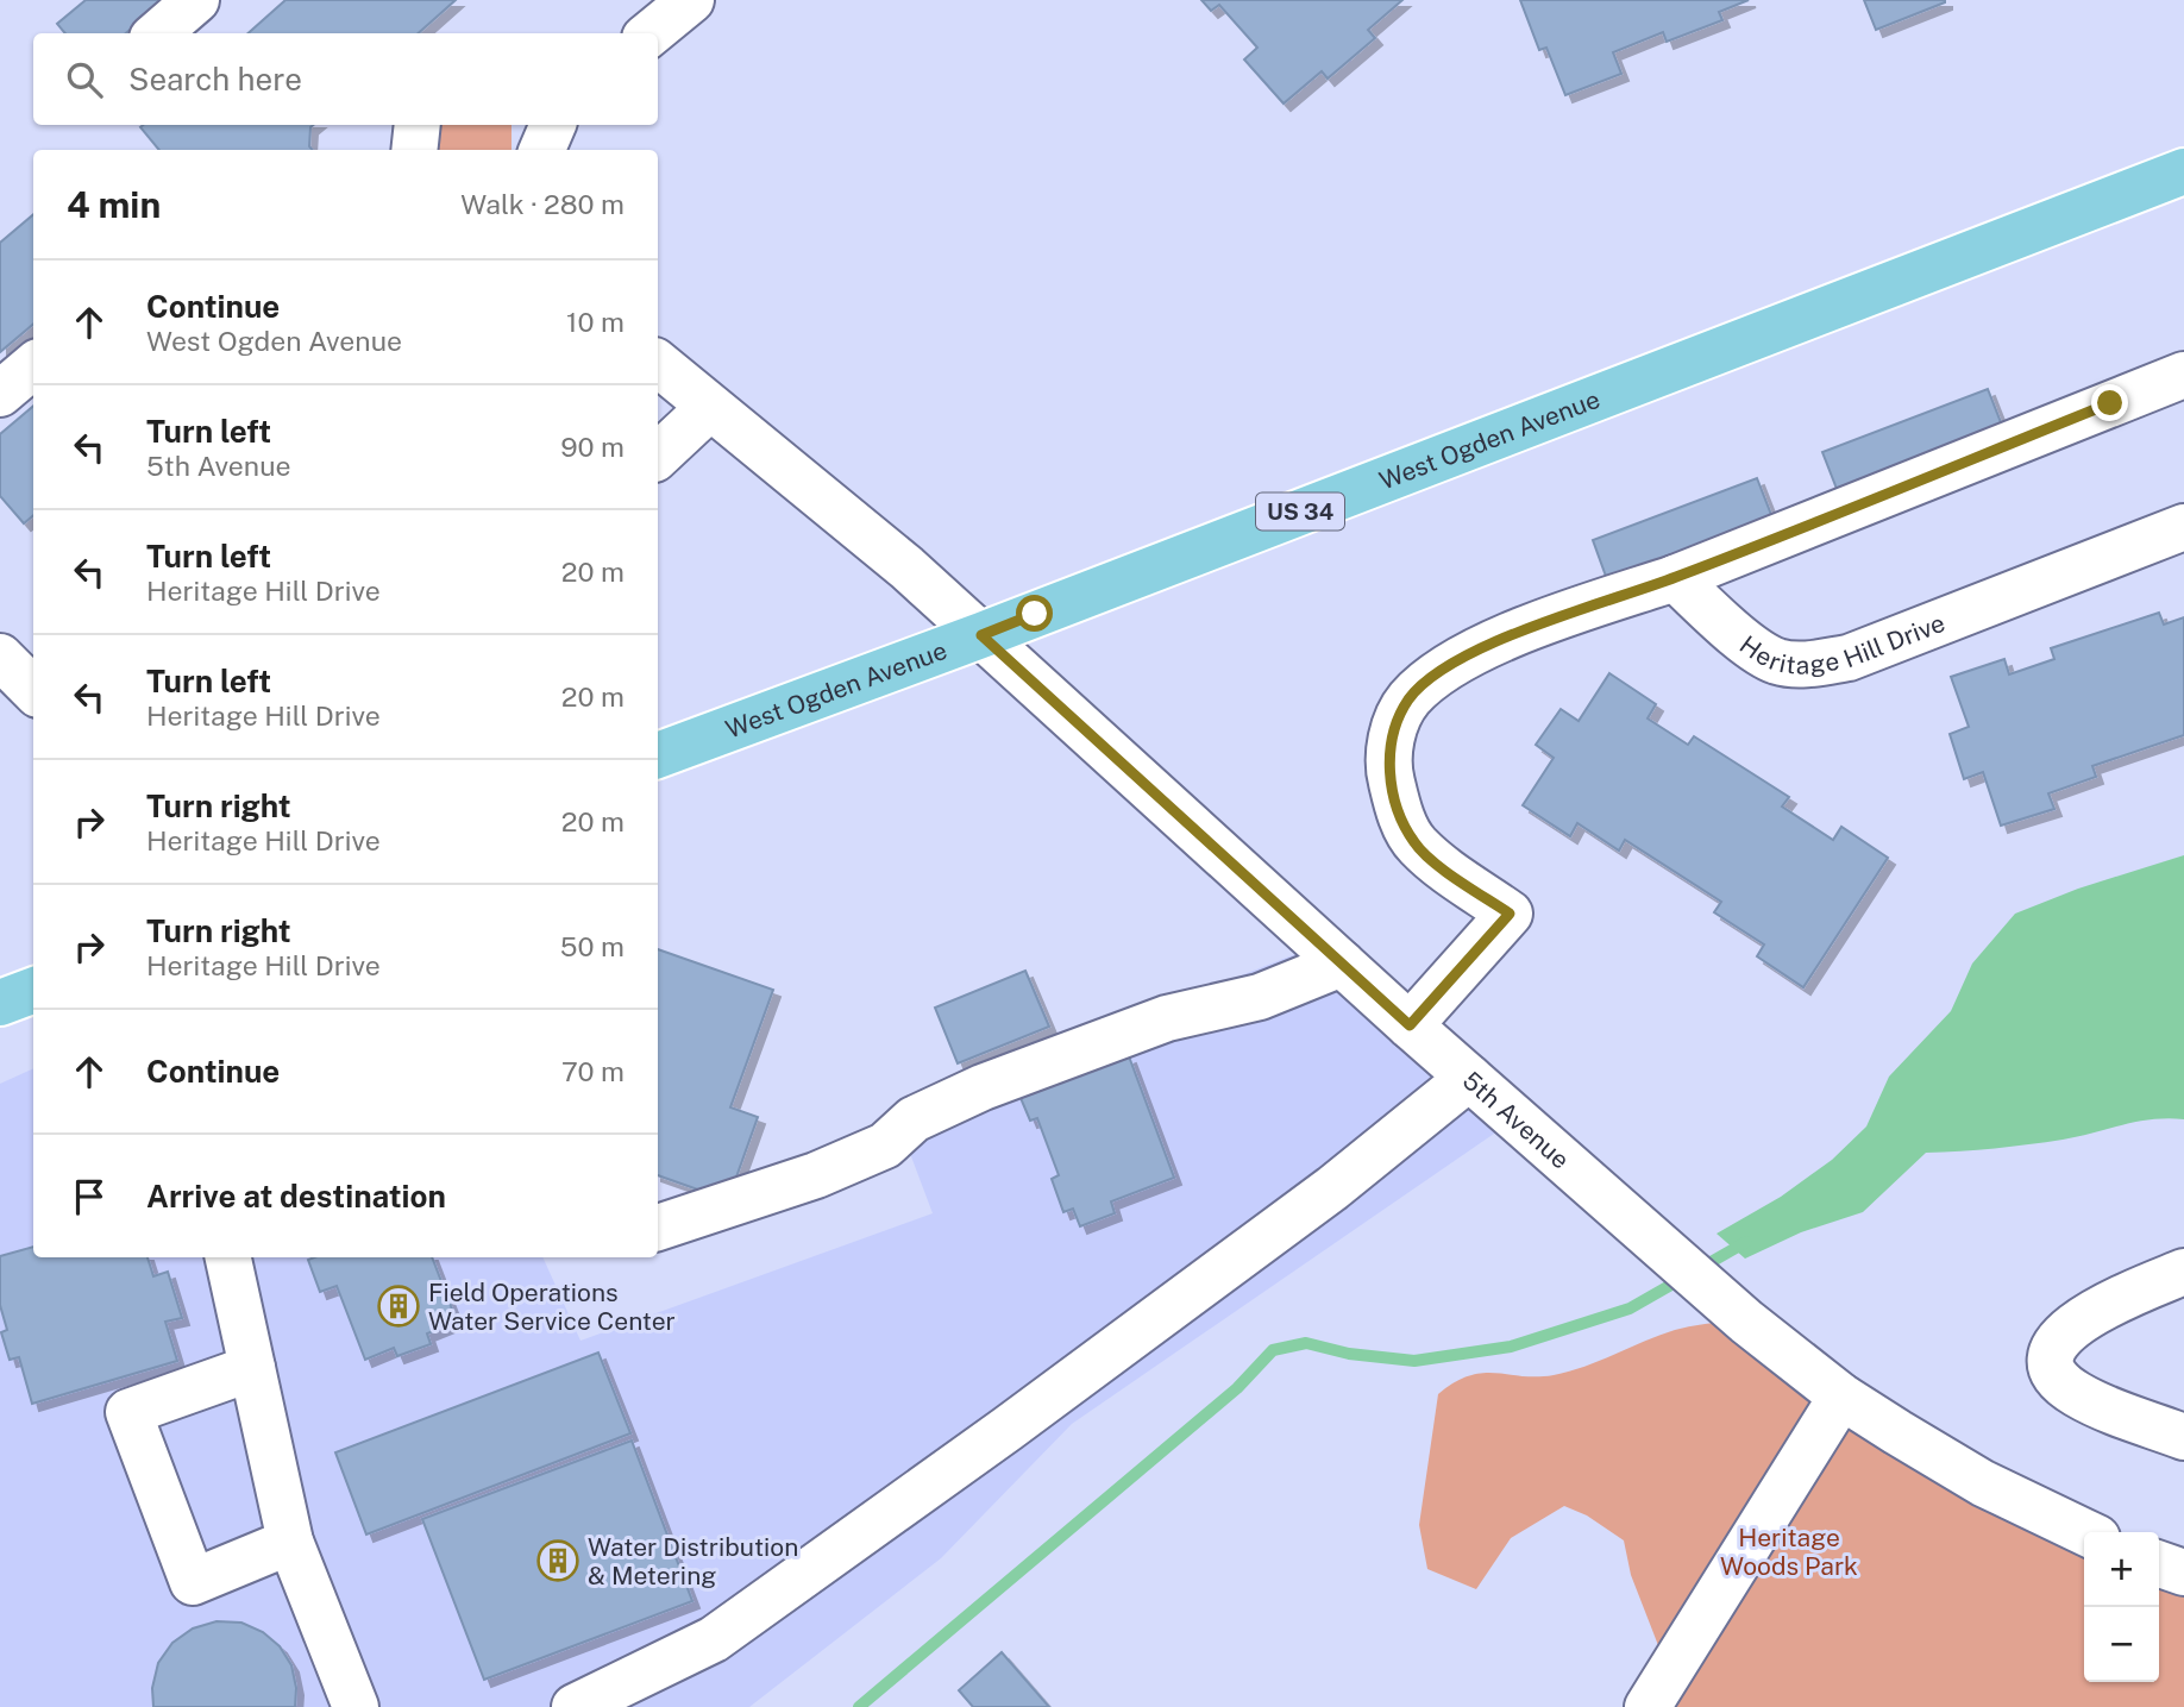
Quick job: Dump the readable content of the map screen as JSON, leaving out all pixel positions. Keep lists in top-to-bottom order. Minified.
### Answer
{"streets":{"main road":["West Ogden Avenue","US 34"],"street":["Heritage Hill Drive","5th Avenue"]},"crossings":[["West Ogden Avenue","5th Avenue"]],"parks":["Heritage Woods Park"],"places":{"building":["Field Operations Water Service Center","Water Distribution & Metering"]},"page":{"search":"Search here","heading":["4 min","Walk · 280 m"],"list":[["Continue","West Ogden Avenue","10 m"],["Turn left","5th Avenue","90 m"],["Turn left","Heritage Hill Drive","20 m"],["Turn left","Heritage Hill Drive","20 m"],["Turn right","Heritage Hill Drive","20 m"],["Turn right","Heritage Hill Drive","50 m"],["Continue","70 m"],"Arrive at destination"],"map_buttons":["+","−"]}}
